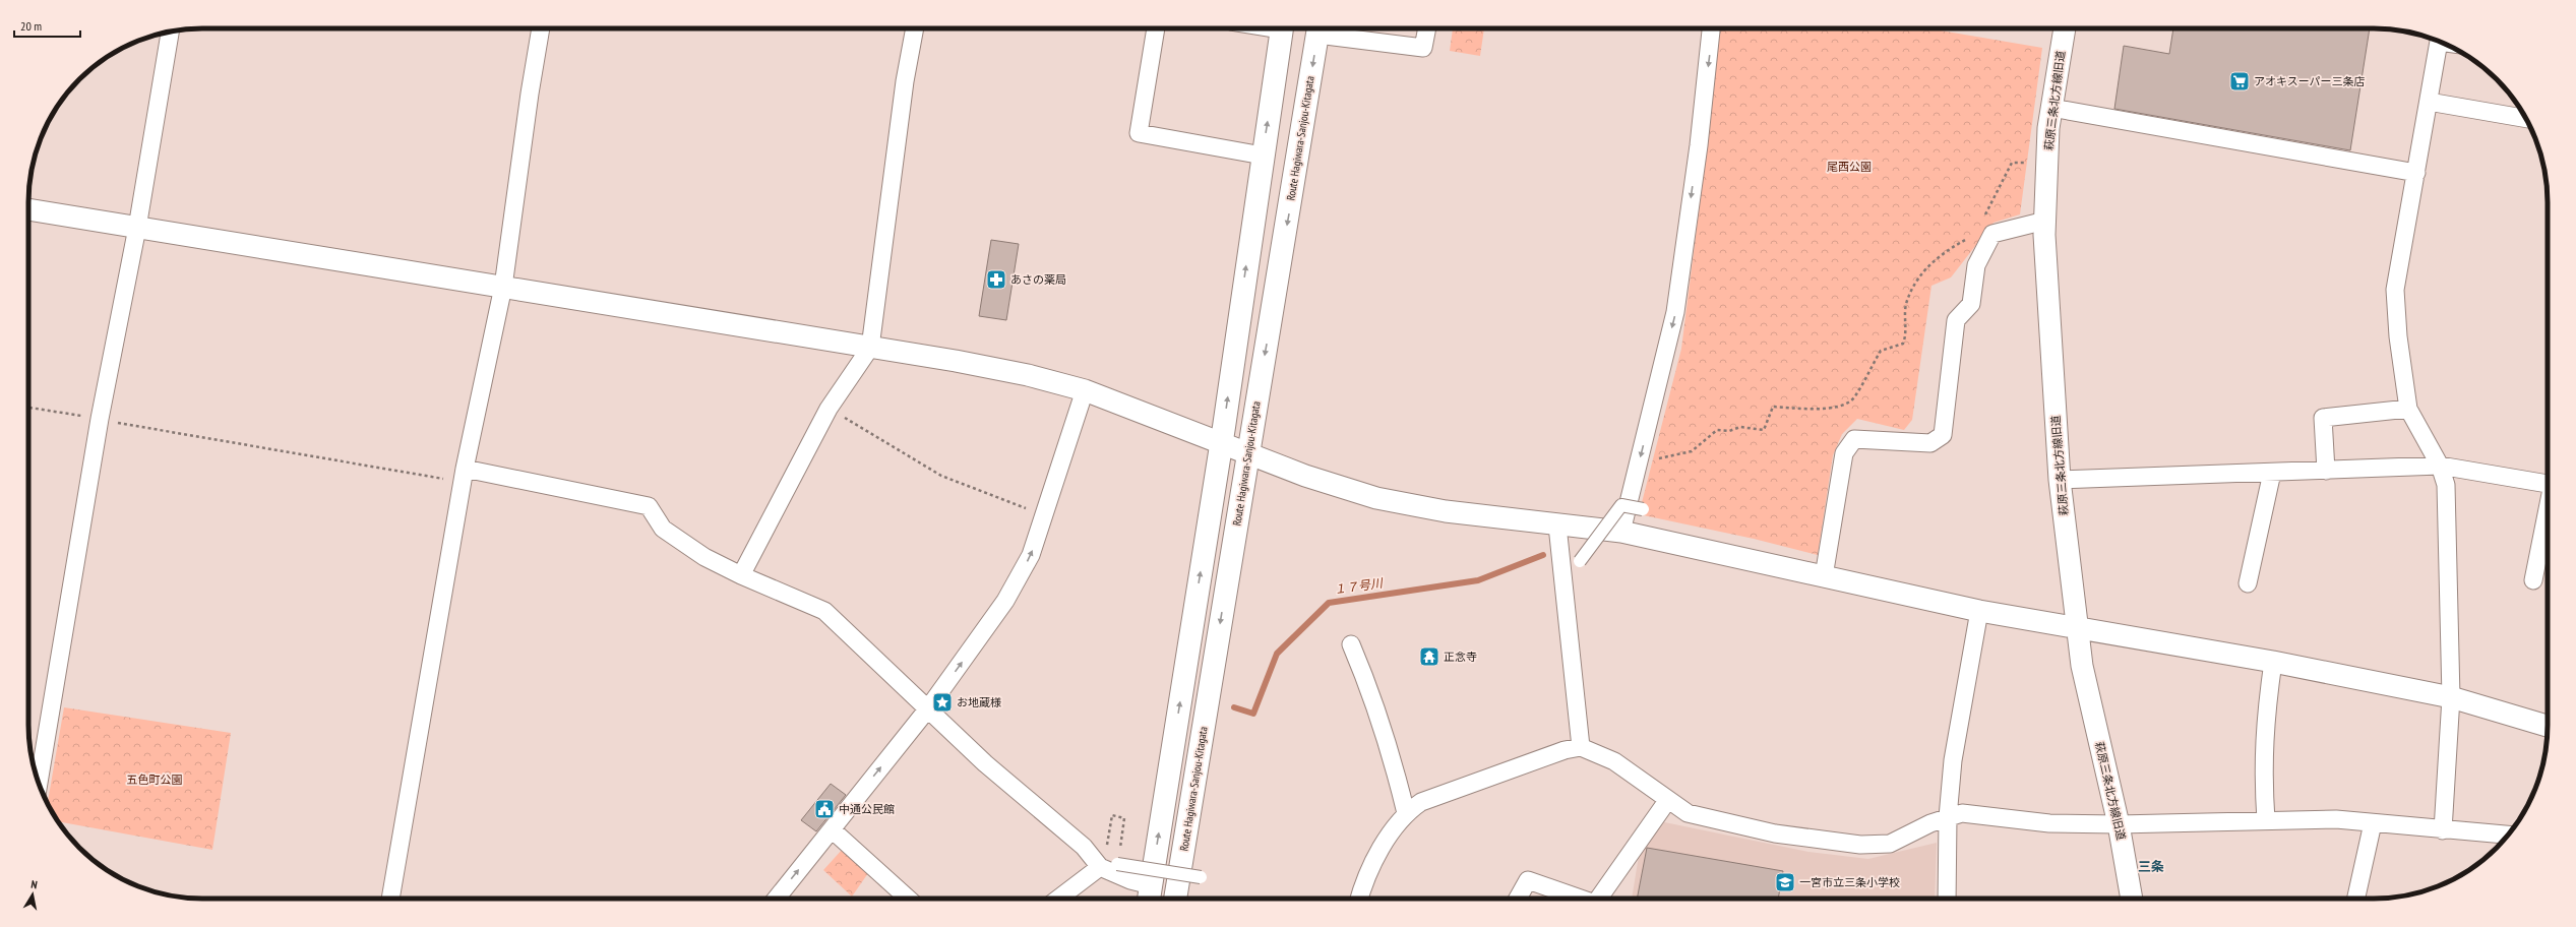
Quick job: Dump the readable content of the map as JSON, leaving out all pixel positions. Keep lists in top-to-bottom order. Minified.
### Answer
{"streets":{"main road":["Route Hagiwara-Sanjou-Kitagata"],"street":["萩原三条北方線旧道"]},"districts":["三条"],"water":["１７号川"],"parks":["尾西公園","五色町公園"],"places":{"supermarket":["アオキスーパー三条店"],"pharmacy":["あさの薬局"],"temple":["正念寺"],"place":["お地蔵様"],"public building":["中通公民館"],"school or university":["一宮市立三条小学校"]},"scale_bar":"20 m","north":"top"}
